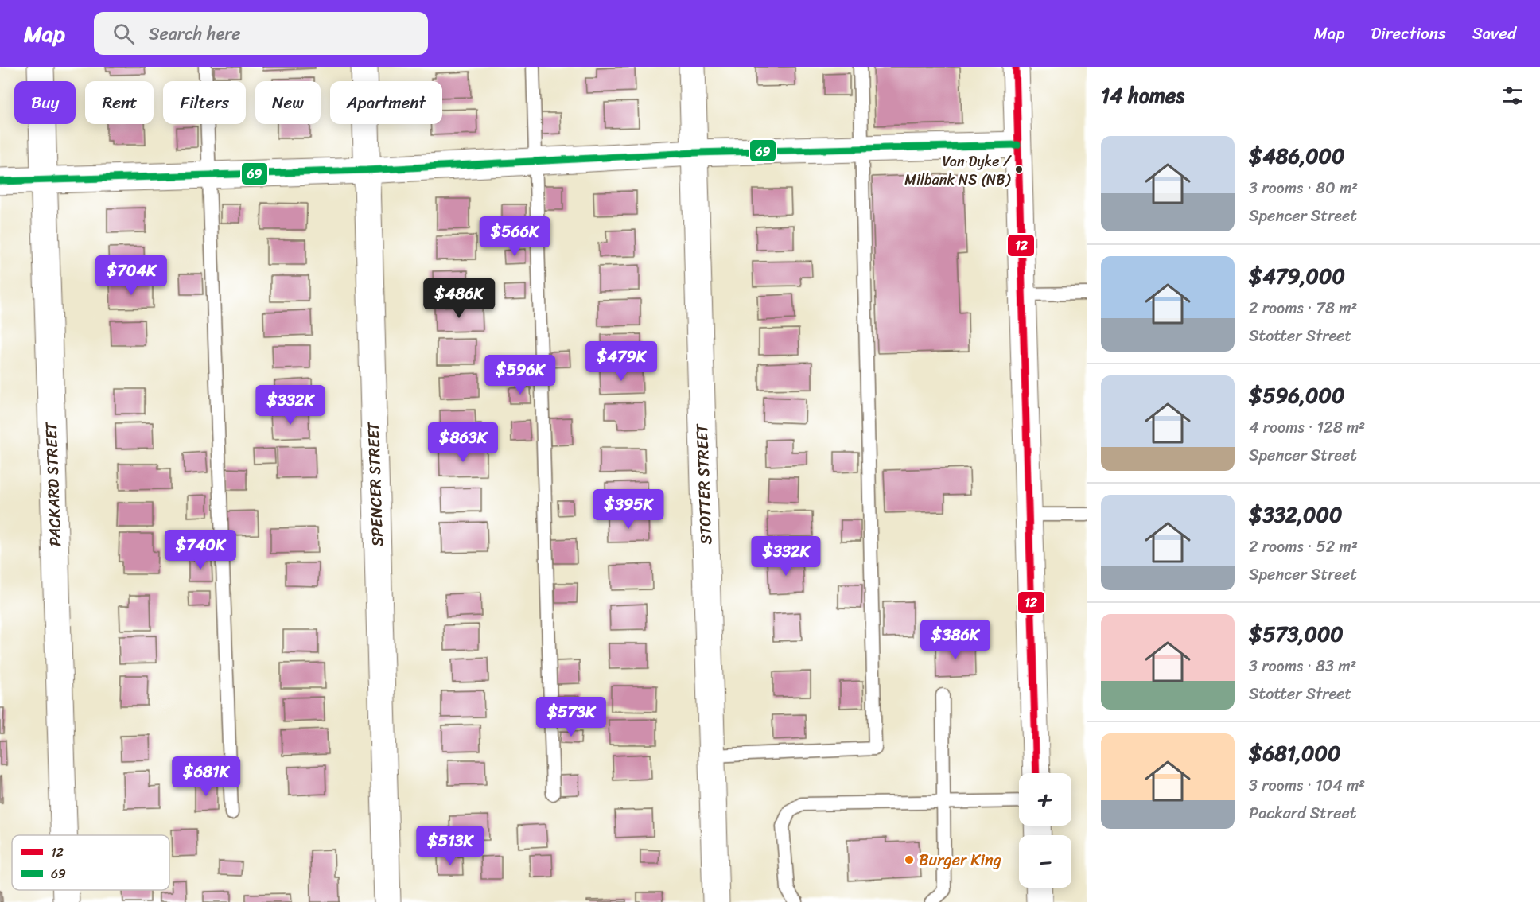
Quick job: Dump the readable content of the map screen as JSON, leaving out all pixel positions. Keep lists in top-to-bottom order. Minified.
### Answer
{"streets":{"street":["PACKARD STREET","SPENCER STREET","STOTTER STREET"]},"places":["Van Dyke / Milbank NS (NB)","Burger King"],"lines":["transit line 12","transit line 69"],"legend":["12","69"],"page":{"header":"Map","search":"Search here","nav":["Map","Directions","Saved"],"heading":"14 homes","chip":["Buy","Rent","Filters","New","Apartment"],"list":[{"name":"$486,000","note":"3 rooms · 80 m² · Spencer Street"},{"name":"$479,000","note":"2 rooms · 78 m² · Stotter Street"},{"name":"$596,000","note":"4 rooms · 128 m² · Spencer Street"},{"name":"$332,000","note":"2 rooms · 52 m² · Spencer Street"},{"name":"$573,000","note":"3 rooms · 83 m² · Stotter Street"},{"name":"$681,000","note":"3 rooms · 104 m² · Packard Street"}],"price":["$566K","$704K","$486K","$479K","$596K","$332K","$863K","$395K","$740K","$332K","$386K","$573K","$681K","$513K"],"map_buttons":["+","−"]}}
